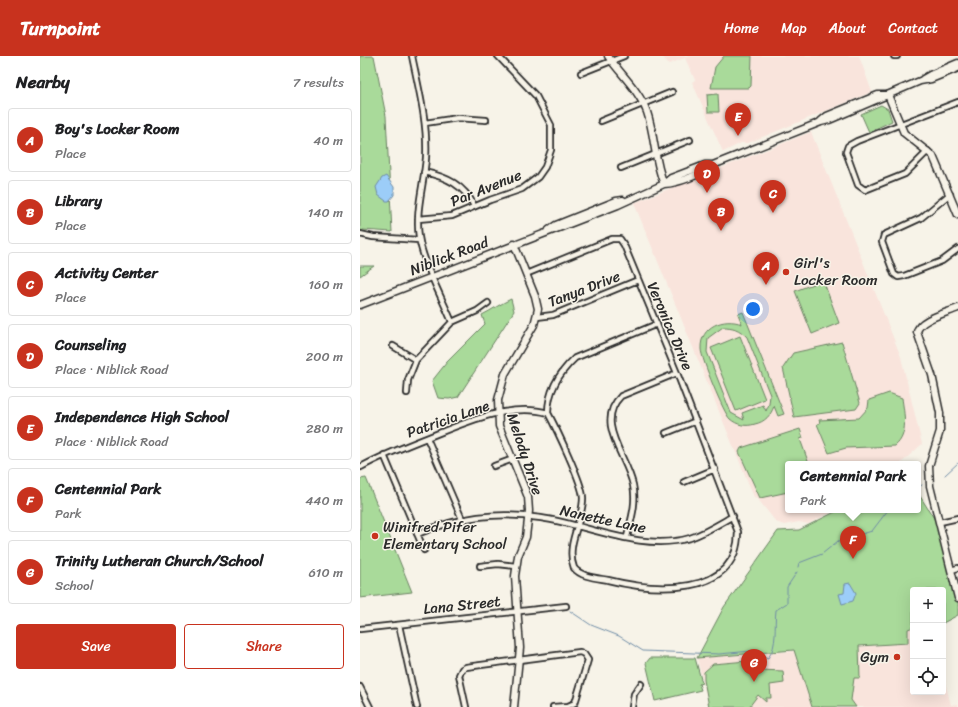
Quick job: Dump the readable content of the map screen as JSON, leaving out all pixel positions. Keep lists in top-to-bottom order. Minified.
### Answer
{"streets":{"street":["Par Avenue","Niblick Road","Tanya Drive","Veronica Drive","Patricia Lane","Melody Drive","Nanette Lane","Lana Street"]},"crossings":[["Tanya Drive","Veronica Drive"],["Tanya Drive","Melody Drive"],["Veronica Drive","Patricia Lane"],["Veronica Drive","Nanette Lane"],["Patricia Lane","Melody Drive"],["Melody Drive","Nanette Lane"],["Melody Drive","Lana Street"]],"places":["Girl's Locker Room","Winifred Pifer Elementary School","Gym"],"page":{"header":"Turnpoint","nav":["Home","Map","About","Contact"],"heading":["Nearby","7 results"],"pins":["E","D","C","B","A","F","G"],"list":[{"mark":"A","name":"Boy's Locker Room","note":"Place","value":"40 m"},{"mark":"B","name":"Library","note":"Place","value":"140 m"},{"mark":"C","name":"Activity Center","note":"Place","value":"160 m"},{"mark":"D","name":"Counseling","note":"Place · Niblick Road","value":"200 m"},{"mark":"E","name":"Independence High School","note":"Place · Niblick Road","value":"280 m"},{"mark":"F","name":"Centennial Park","note":"Park","value":"440 m"},{"mark":"G","name":"Trinity Lutheran Church/School","note":"School","value":"610 m"}],"popup":["Centennial Park","Park"],"map_buttons":["+","−"],"buttons":["Save","Share"]}}
